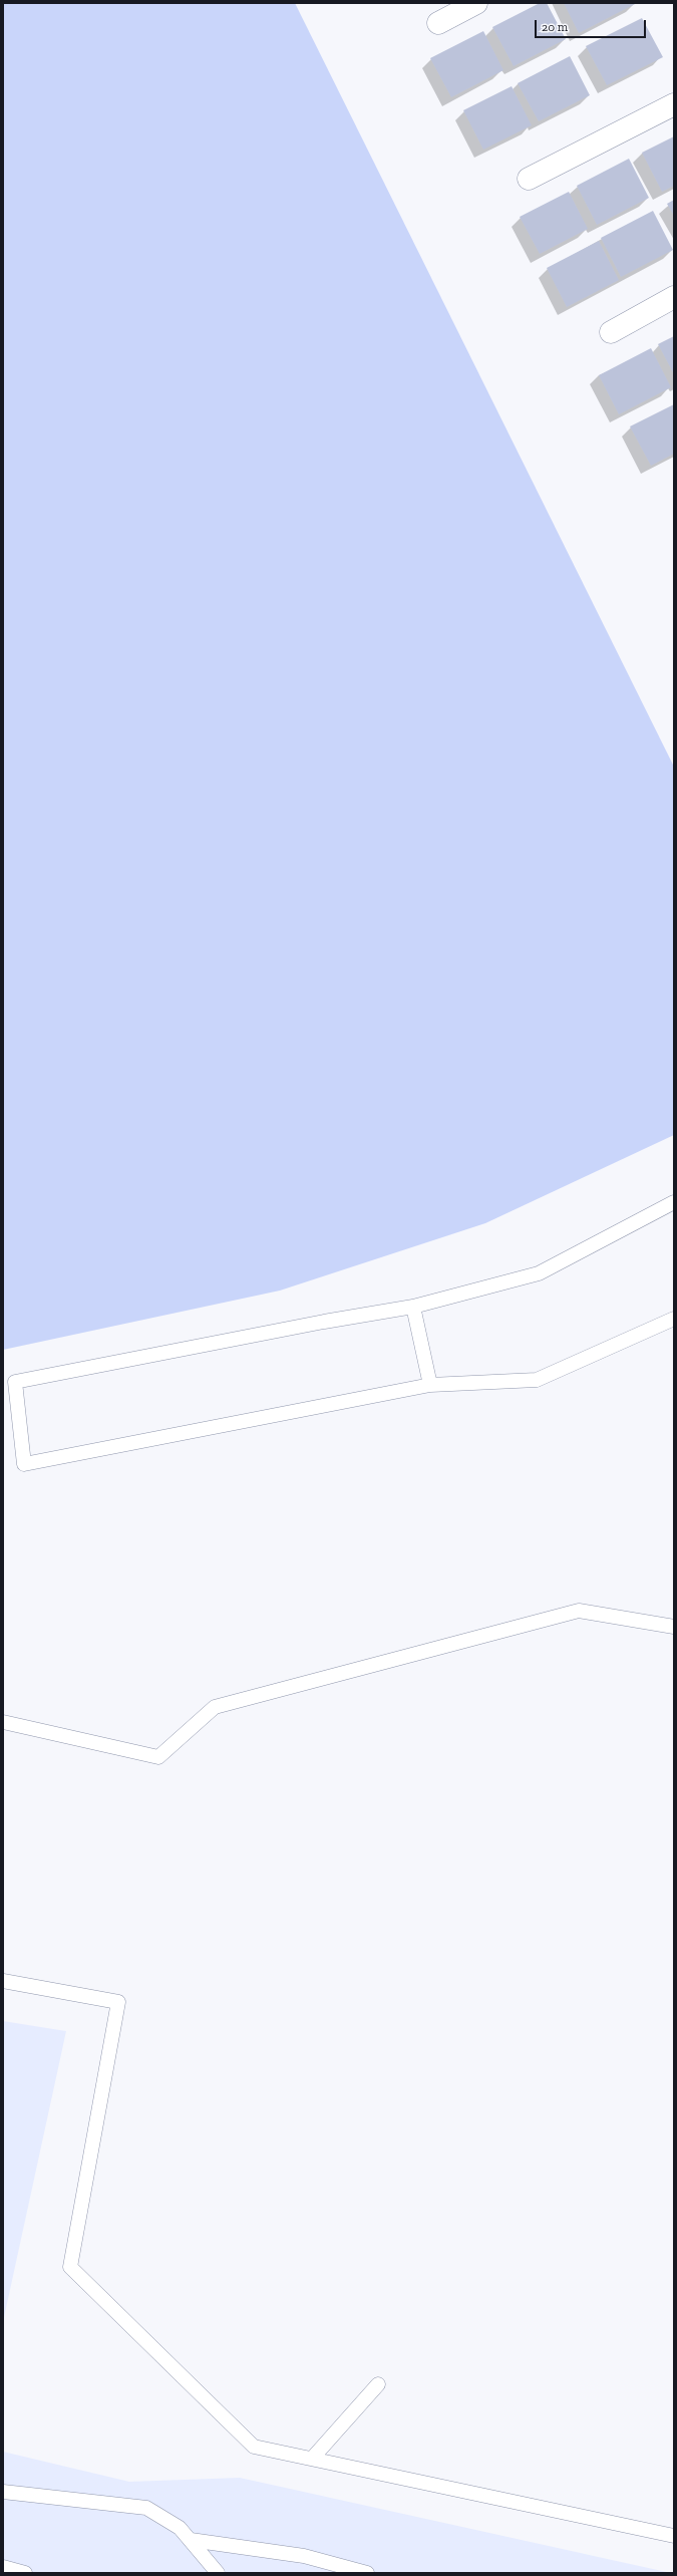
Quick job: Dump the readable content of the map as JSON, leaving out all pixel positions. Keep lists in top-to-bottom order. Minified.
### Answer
{"scale_bar":"20 m"}
